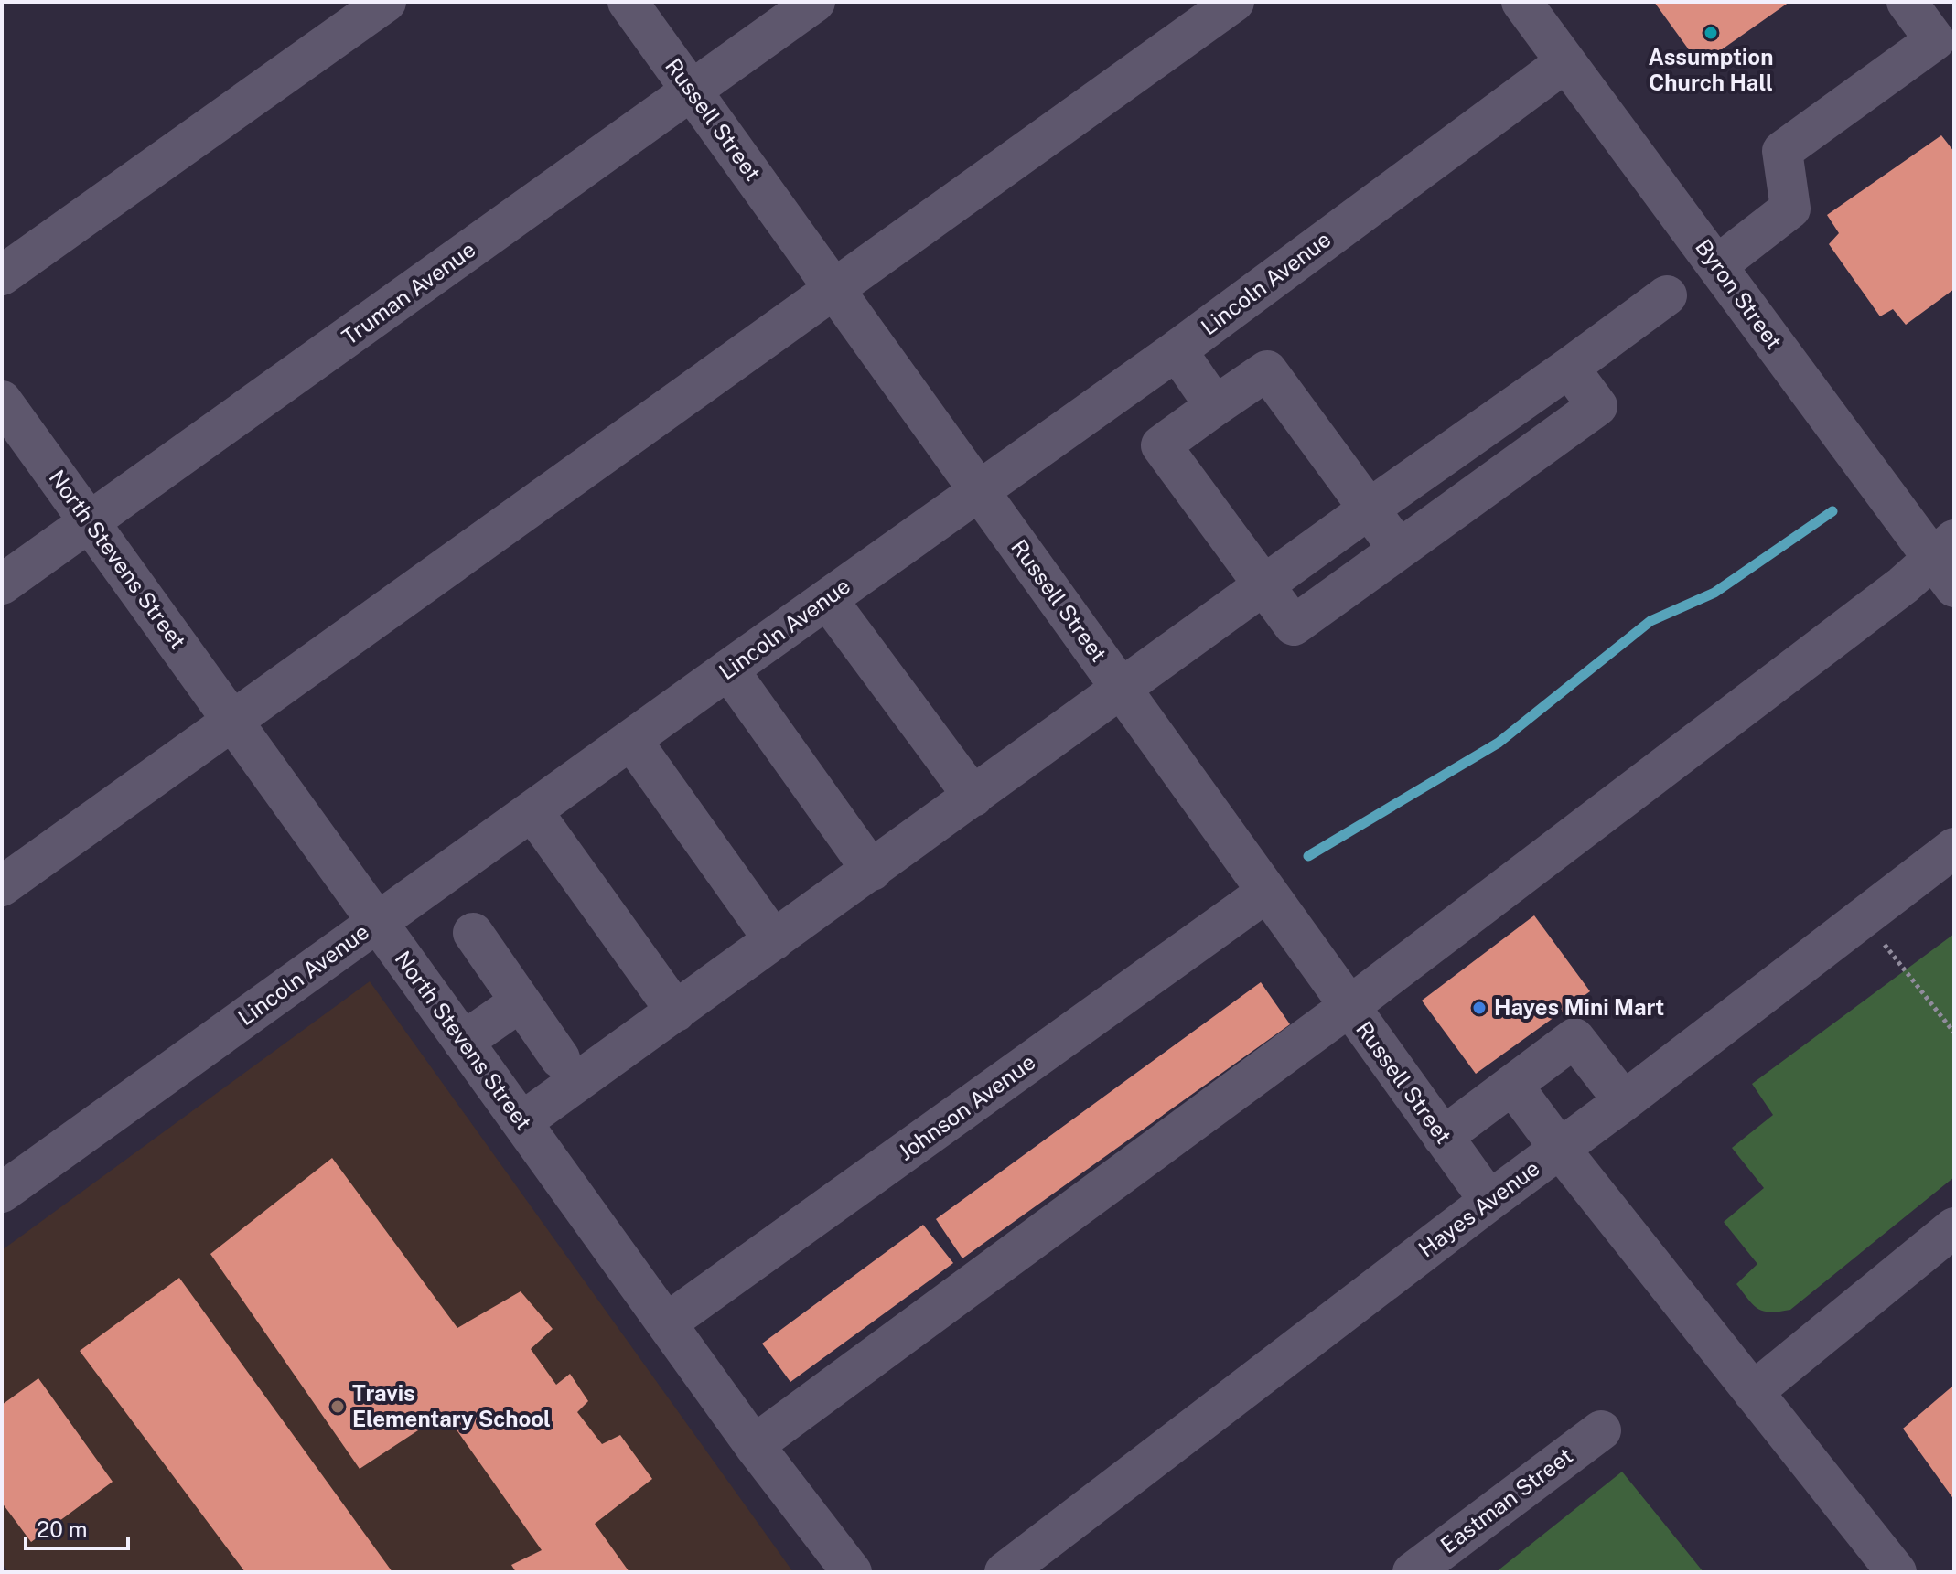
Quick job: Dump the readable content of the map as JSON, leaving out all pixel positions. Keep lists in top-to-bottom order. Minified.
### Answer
{"streets":{"street":["Russell Street","Lincoln Avenue","Truman Avenue","Byron Street","North Stevens Street","Johnson Avenue","Hayes Avenue","Eastman Street"]},"crossings":[["Russell Street","Lincoln Avenue"],["Russell Street","Truman Avenue"],["Russell Street","Johnson Avenue"],["Russell Street","Hayes Avenue"],["Lincoln Avenue","Byron Street"],["Lincoln Avenue","North Stevens Street"],["Truman Avenue","North Stevens Street"],["North Stevens Street","Johnson Avenue"]],"places":["Assumption Church Hall","Hayes Mini Mart","Travis Elementary School"],"scale_bar":"20 m"}
